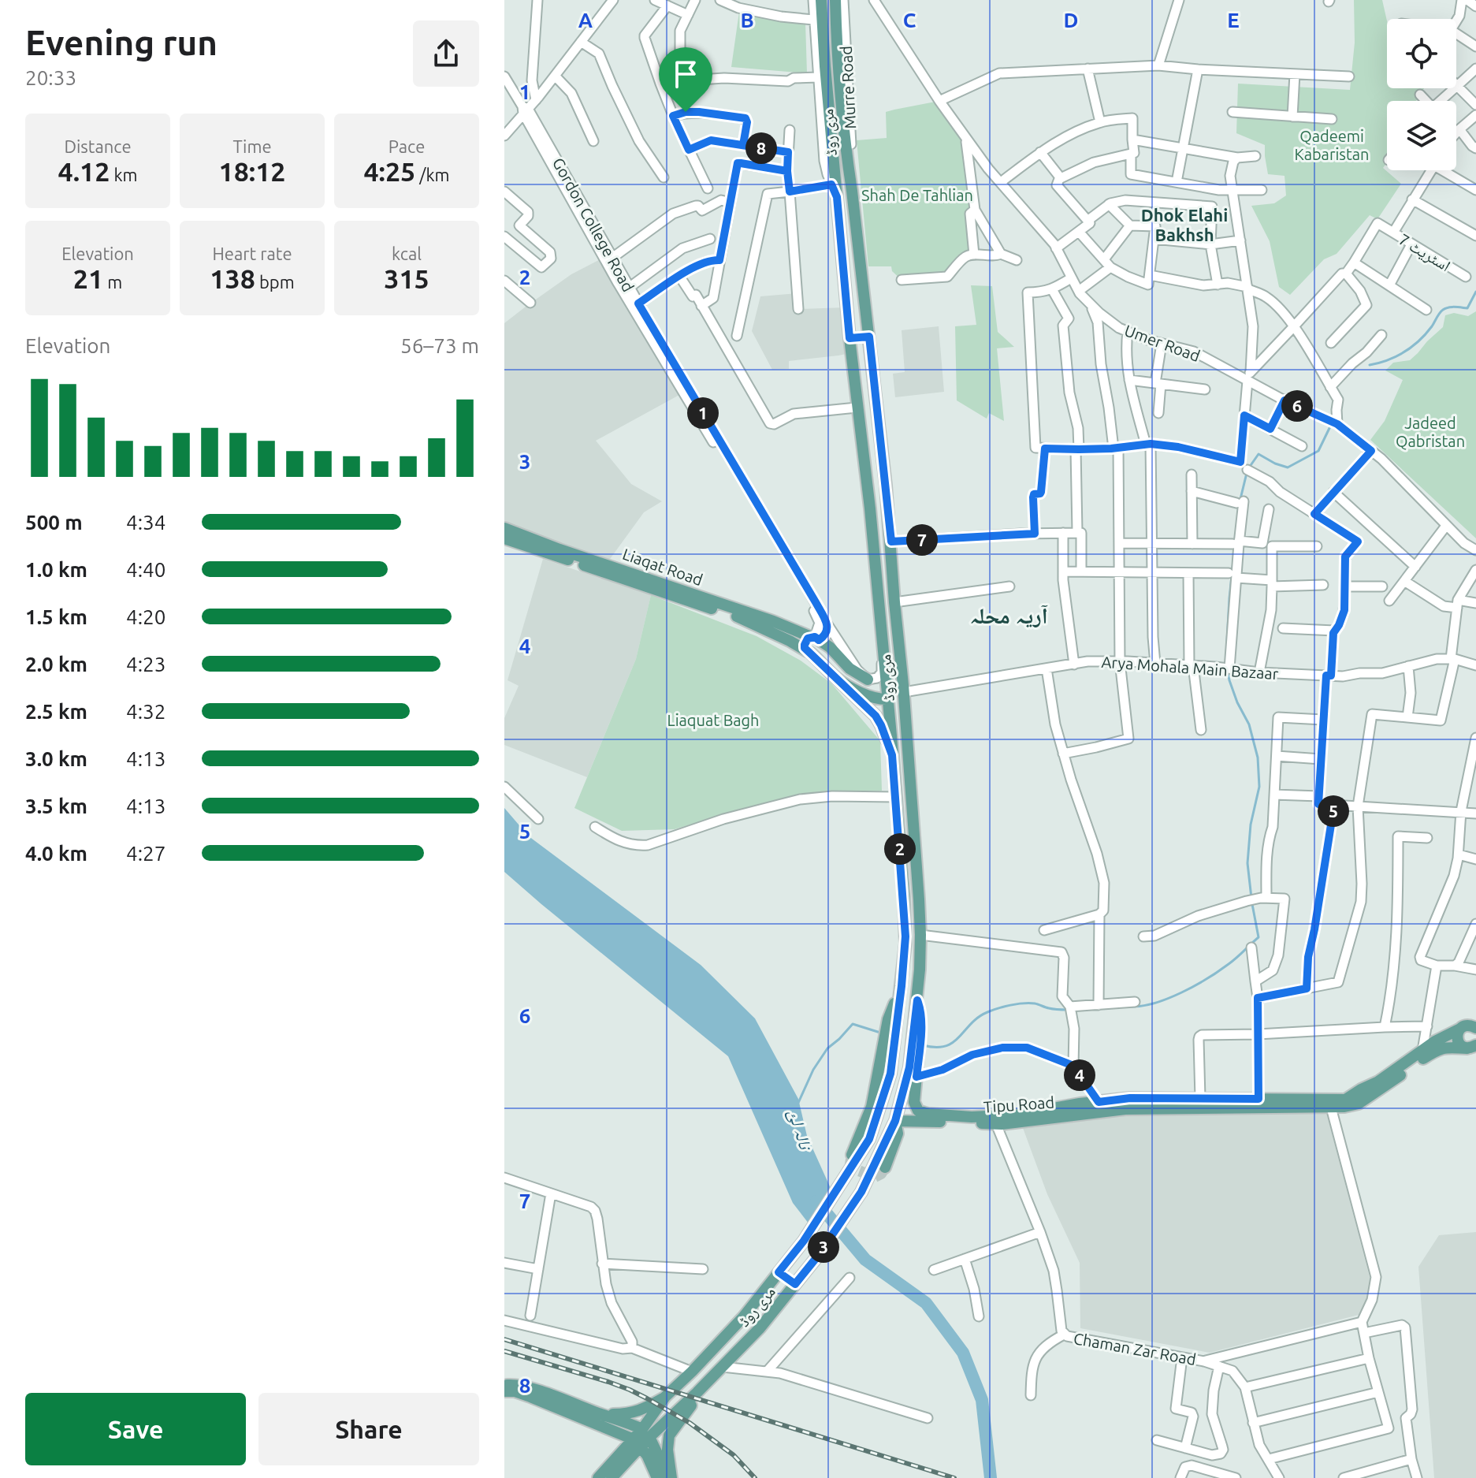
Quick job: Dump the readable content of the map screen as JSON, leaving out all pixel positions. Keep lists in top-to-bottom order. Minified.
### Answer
{"streets":{"main road":["مری روڈ","Liaqat Road","Tipu Road"],"street":["Murre Road","Gordon College Road","اسٹریٹ 7","Umer Road","Arya Mohala Main Bazaar","Chaman Zar Road"]},"crossings":[["Murre Road","مری روڈ"],["مری روڈ","Liaqat Road"],["مری روڈ","Arya Mohala Main Bazaar"],["مری روڈ","Tipu Road"],["Gordon College Road","Liaqat Road"],["Tipu Road","Chaman Zar Road"]],"districts":["Dhok Elahi Bakhsh","آریہ محلہ"],"water":["نالہ لئ"],"parks":["Qadeemi Kabaristan","Shah De Tahlian","Jadeed Qabristan","Liaquat Bagh"],"page":{"heading":["Evening run","20:33"],"stats":[["Distance","4.12 km"],["Time","18:12"],["Pace","4:25 /km"],["Elevation","21 m"],["Heart rate","138 bpm"],["kcal","315"]],"pins":["8","6","1","7","5","2","4","3"],"chart":["Elevation","56–73 m"],"list":[{"name":"500 m","note":"4:34"},{"name":"1.0 km","note":"4:40"},{"name":"1.5 km","note":"4:20"},{"name":"2.0 km","note":"4:23"},{"name":"2.5 km","note":"4:32"},{"name":"3.0 km","note":"4:13"},{"name":"3.5 km","note":"4:13"},{"name":"4.0 km","note":"4:27"}],"buttons":["Save","Share"]},"grid":{"columns":["A","B","C","D","E"],"rows":["1","2","3","4","5","6","7","8"]}}
